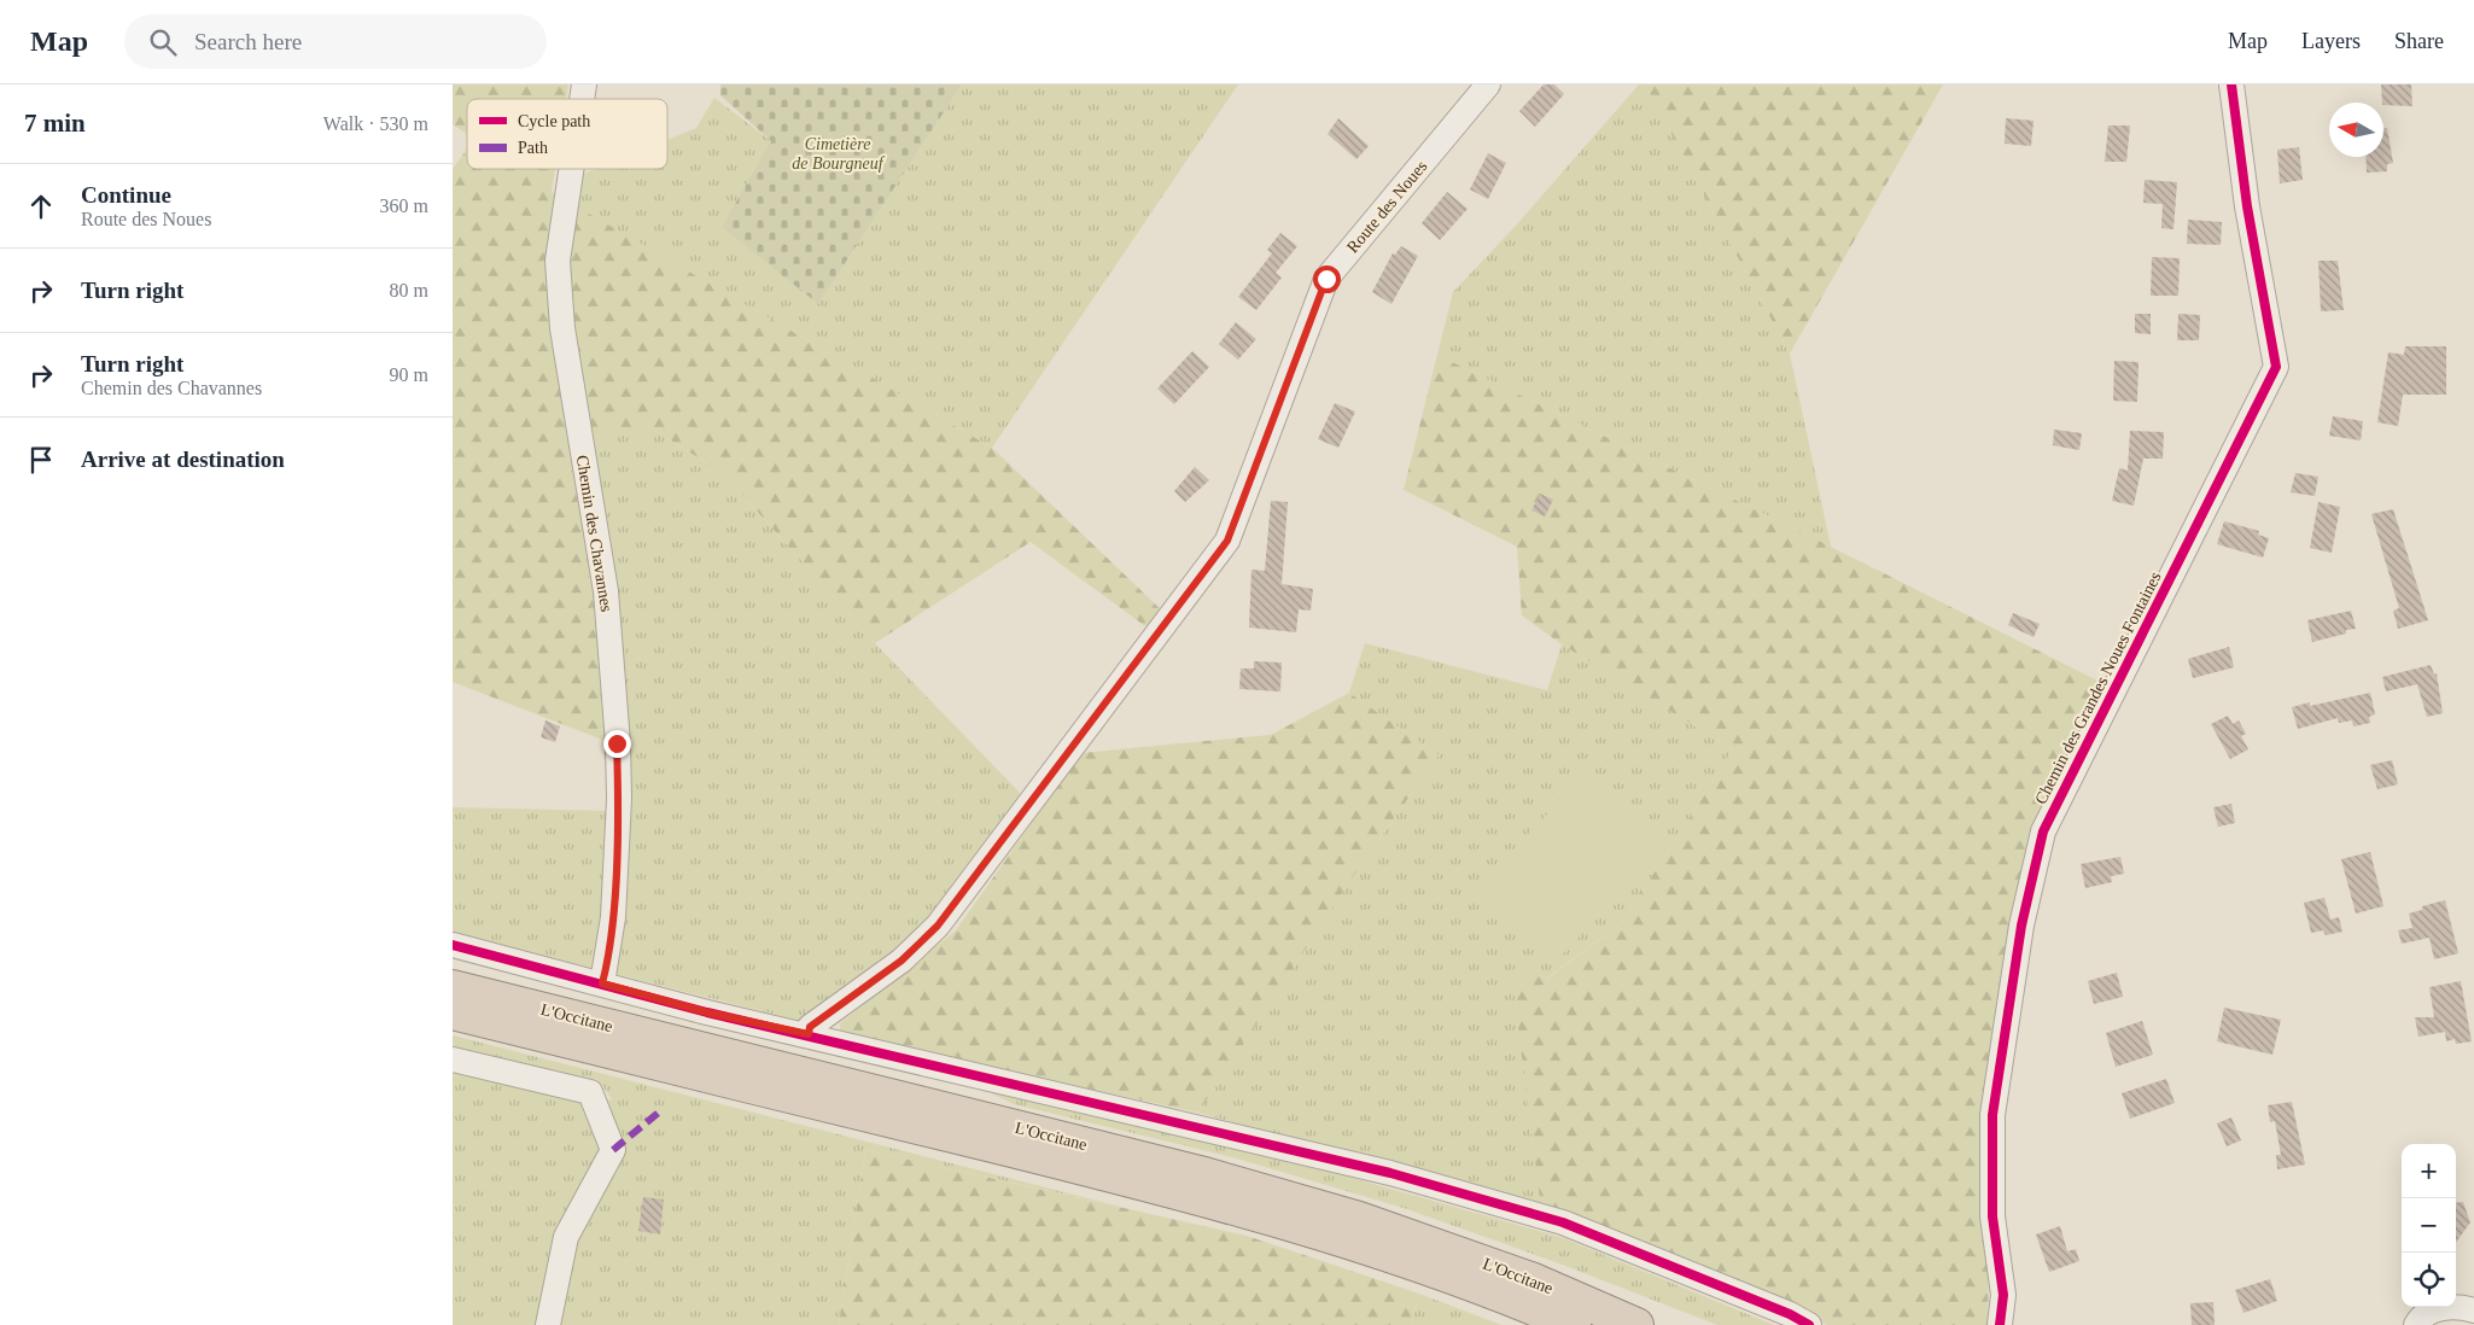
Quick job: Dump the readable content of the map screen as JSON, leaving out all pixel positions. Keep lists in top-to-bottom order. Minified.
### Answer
{"streets":{"highway":["L'Occitane"],"street":["Route des Noues","Chemin des Chavannes","Chemin des Grandes Noues Fontaines"]},"parks":["Cimetière de Bourgneuf"],"legend":["Cycle path","Path"],"north":"left","page":{"header":"Map","search":"Search here","nav":["Map","Layers","Share"],"heading":["7 min","Walk · 530 m"],"list":[["Continue","Route des Noues","360 m"],["Turn right","80 m"],["Turn right","Chemin des Chavannes","90 m"],"Arrive at destination"],"map_buttons":["+","−"]}}
